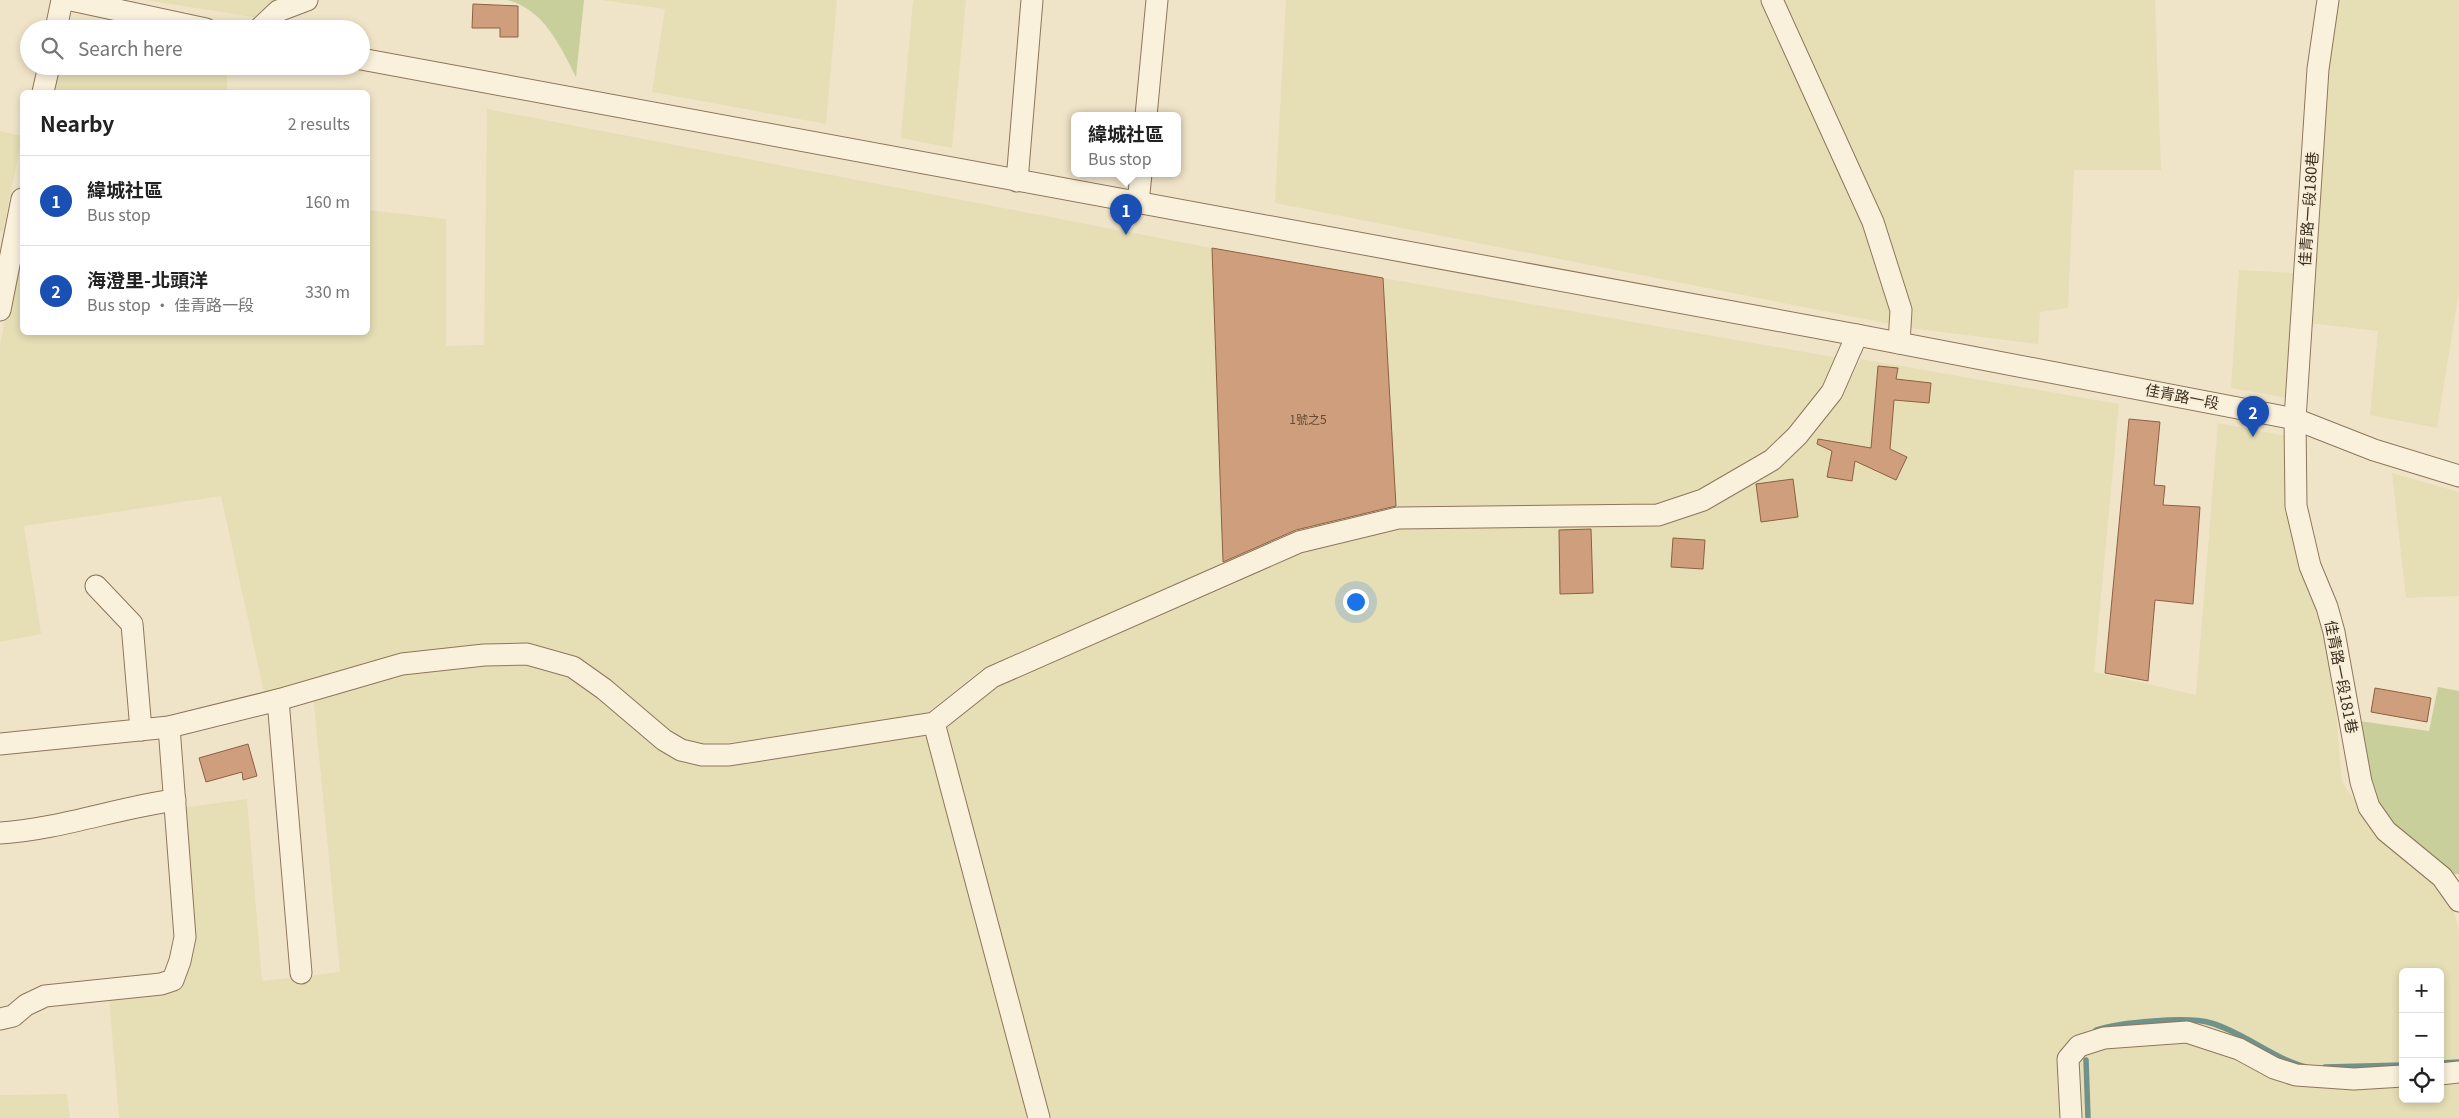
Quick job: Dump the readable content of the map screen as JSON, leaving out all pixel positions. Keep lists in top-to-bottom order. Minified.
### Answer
{"streets":{"street":["佳青路一段180巷","佳青路一段","佳青路一段181巷"]},"crossings":[["佳青路一段180巷","佳青路一段"],["佳青路一段180巷","佳青路一段181巷"],["佳青路一段","佳青路一段181巷"]],"house_numbers":["1號之5"],"page":{"search":"Search here","heading":["Nearby","2 results"],"popup":["緯城社區","Bus stop"],"list":[{"mark":"1","name":"緯城社區","note":"Bus stop","value":"160 m"},{"mark":"2","name":"海澄里-北頭洋","note":"Bus stop · 佳青路一段","value":"330 m"}],"pins":["1","2"],"map_buttons":["+","−"]}}
